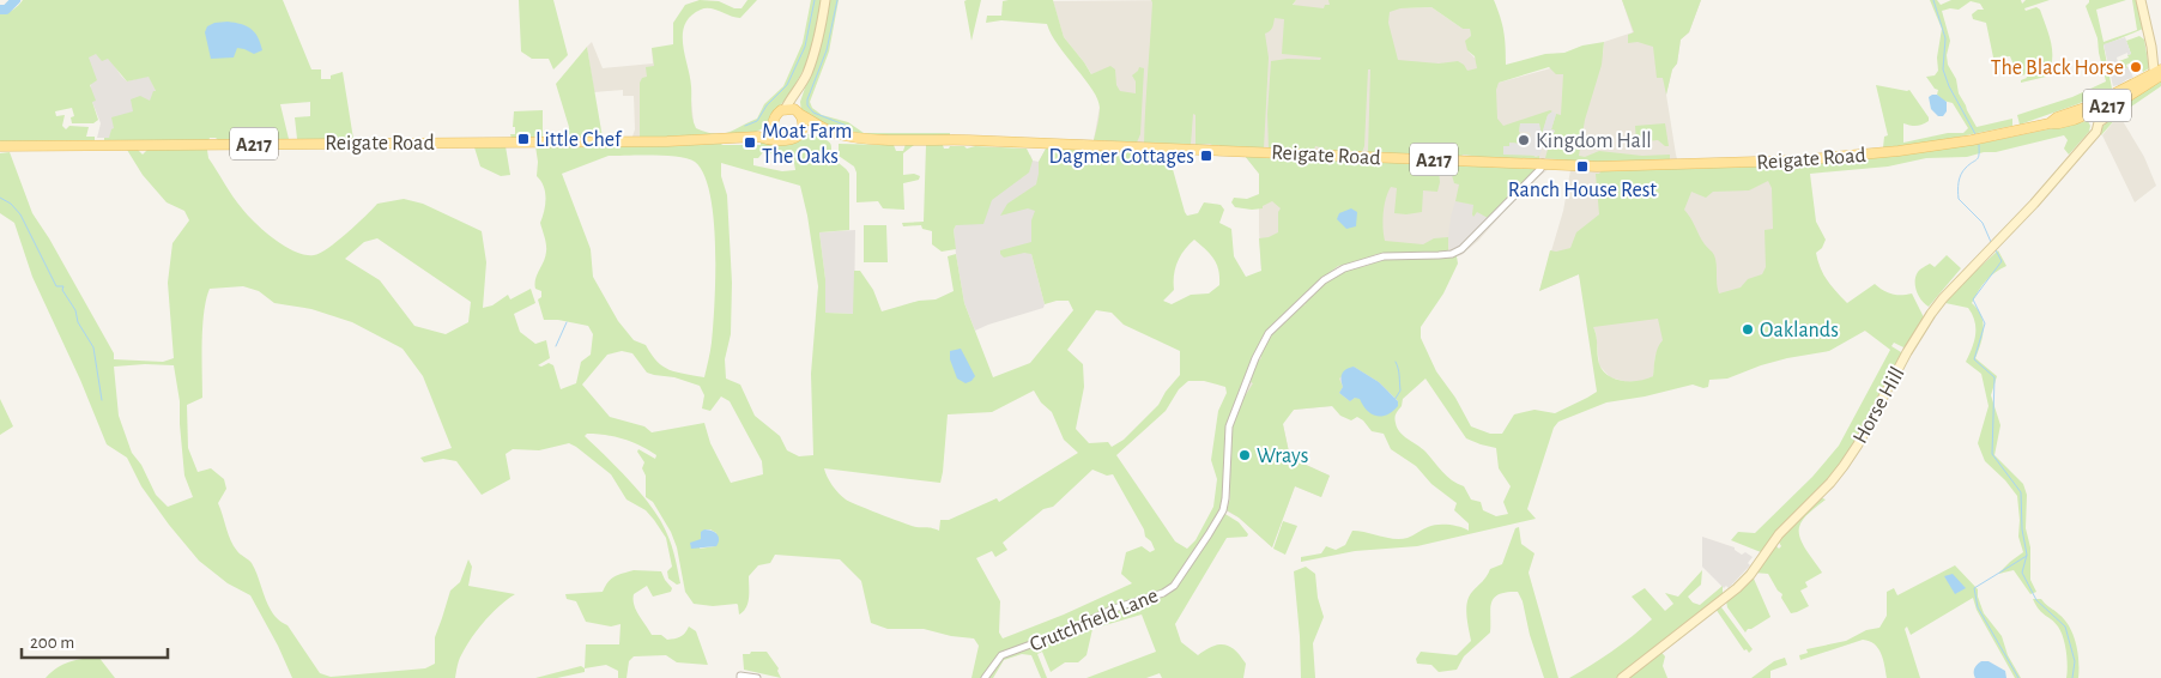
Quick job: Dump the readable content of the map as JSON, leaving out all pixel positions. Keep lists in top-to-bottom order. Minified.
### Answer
{"streets":{"main road":["A217","Reigate Road"],"street":["Horse Hill","Crutchfield Lane"]},"crossings":[["Reigate Road","Crutchfield Lane"]],"places":{"other":["The Black Horse","Kingdom Hall","Oaklands","Wrays"],"transit":["Little Chef","Moat Farm The Oaks","Dagmer Cottages","Ranch House Rest"]},"scale_bar":"200 m"}
